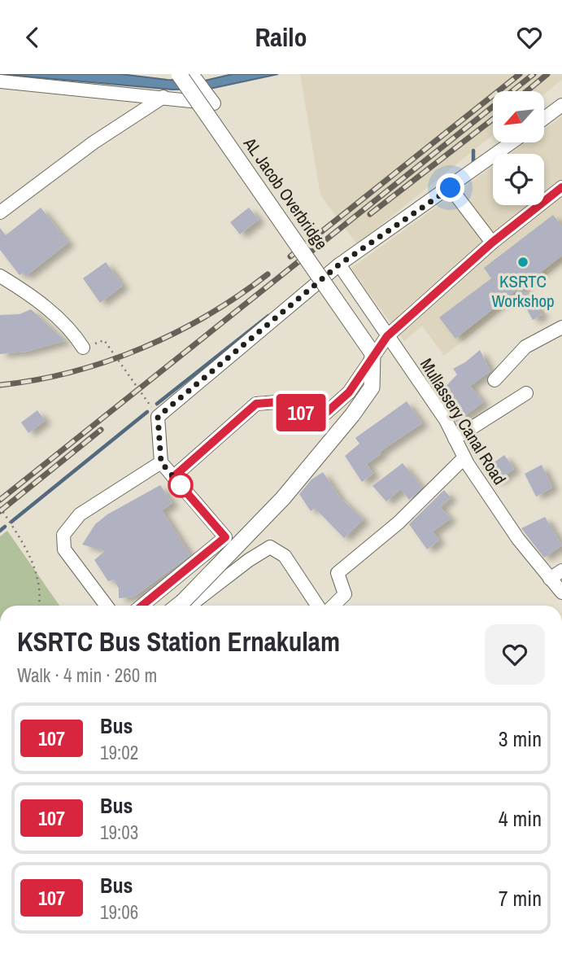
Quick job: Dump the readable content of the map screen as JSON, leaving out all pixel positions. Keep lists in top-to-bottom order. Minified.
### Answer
{"streets":{"main road":["AL Jacob Overbridge"],"street":["Mullassery Canal Road"]},"places":["KSRTC Workshop"],"lines":["bus line 107"],"north":"bottom left","page":{"header":"Railo","on_map":"107","heading":["KSRTC Bus Station Ernakulam","Walk · 4 min · 260 m"],"list":[{"mark":"107","name":"Bus","note":"19:02","value":"3 min"},{"mark":"107","name":"Bus","note":"19:03","value":"4 min"},{"mark":"107","name":"Bus","note":"19:06","value":"7 min"}]}}
